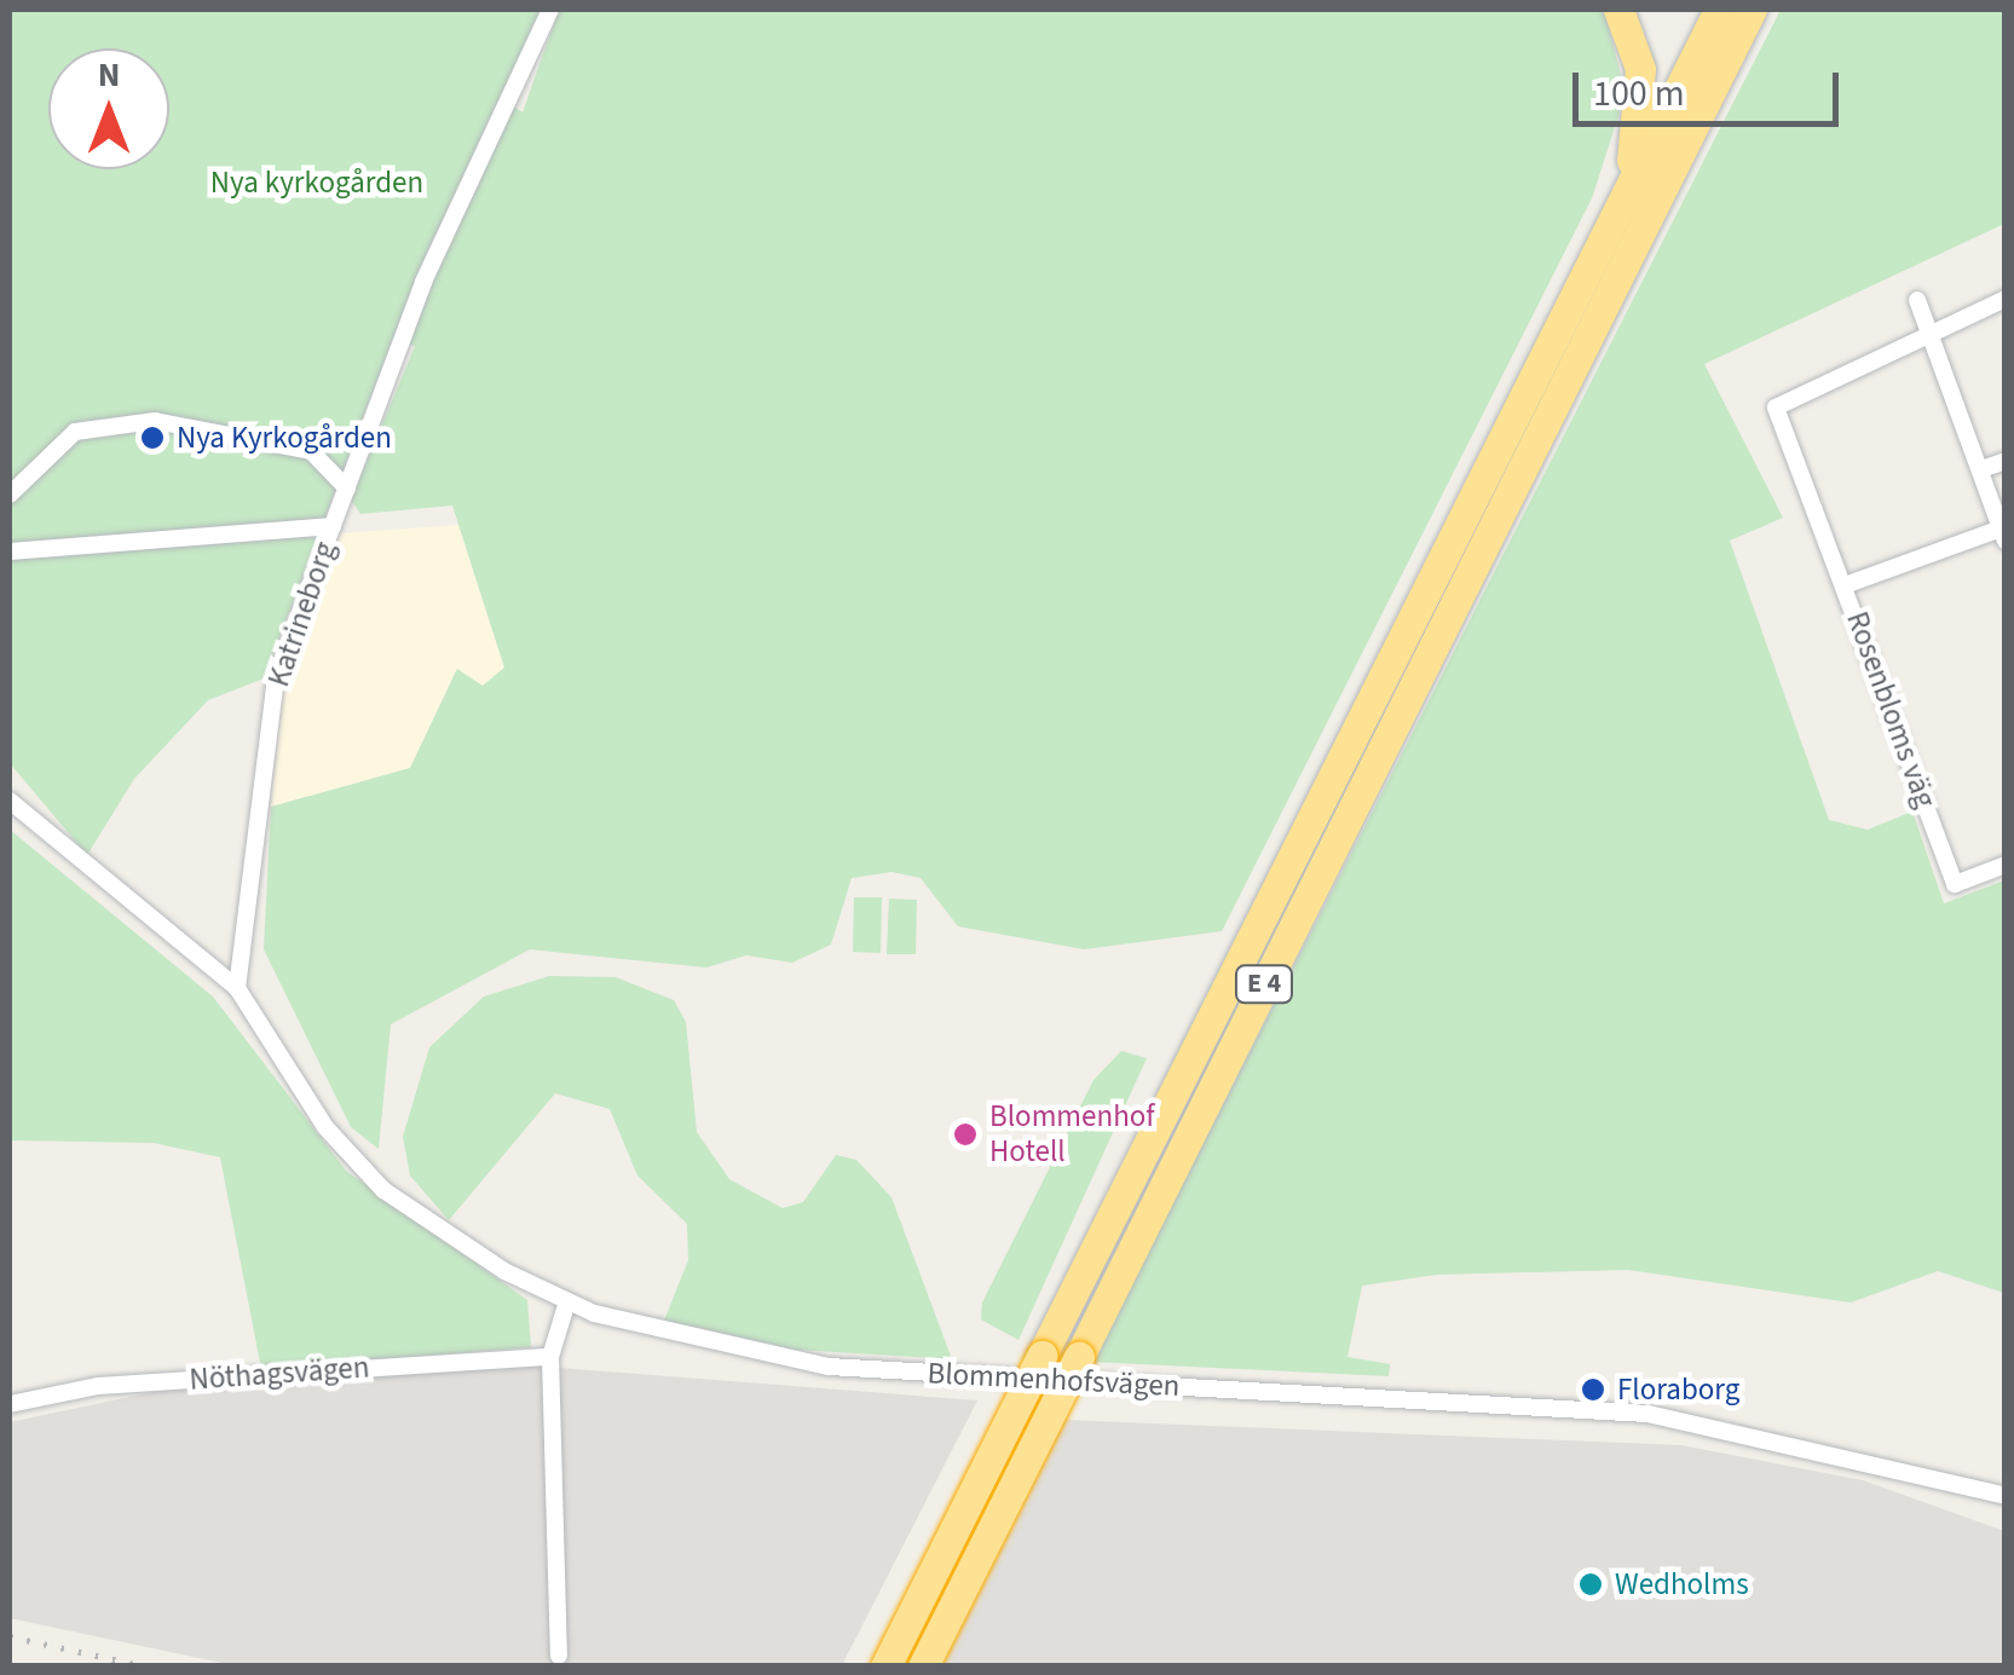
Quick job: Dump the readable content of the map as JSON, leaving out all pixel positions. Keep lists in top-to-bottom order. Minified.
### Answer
{"streets":{"highway":["E 4"],"street":["Katrineborg","Rosenbloms väg","Nöthagsvägen","Blommenhofsvägen"]},"crossings":[["Katrineborg","Blommenhofsvägen"]],"parks":["Nya kyrkogården"],"places":["Nya Kyrkogården","Blommenhof Hotell","Floraborg","Wedholms"],"scale_bar":"100 m","north":"top"}
